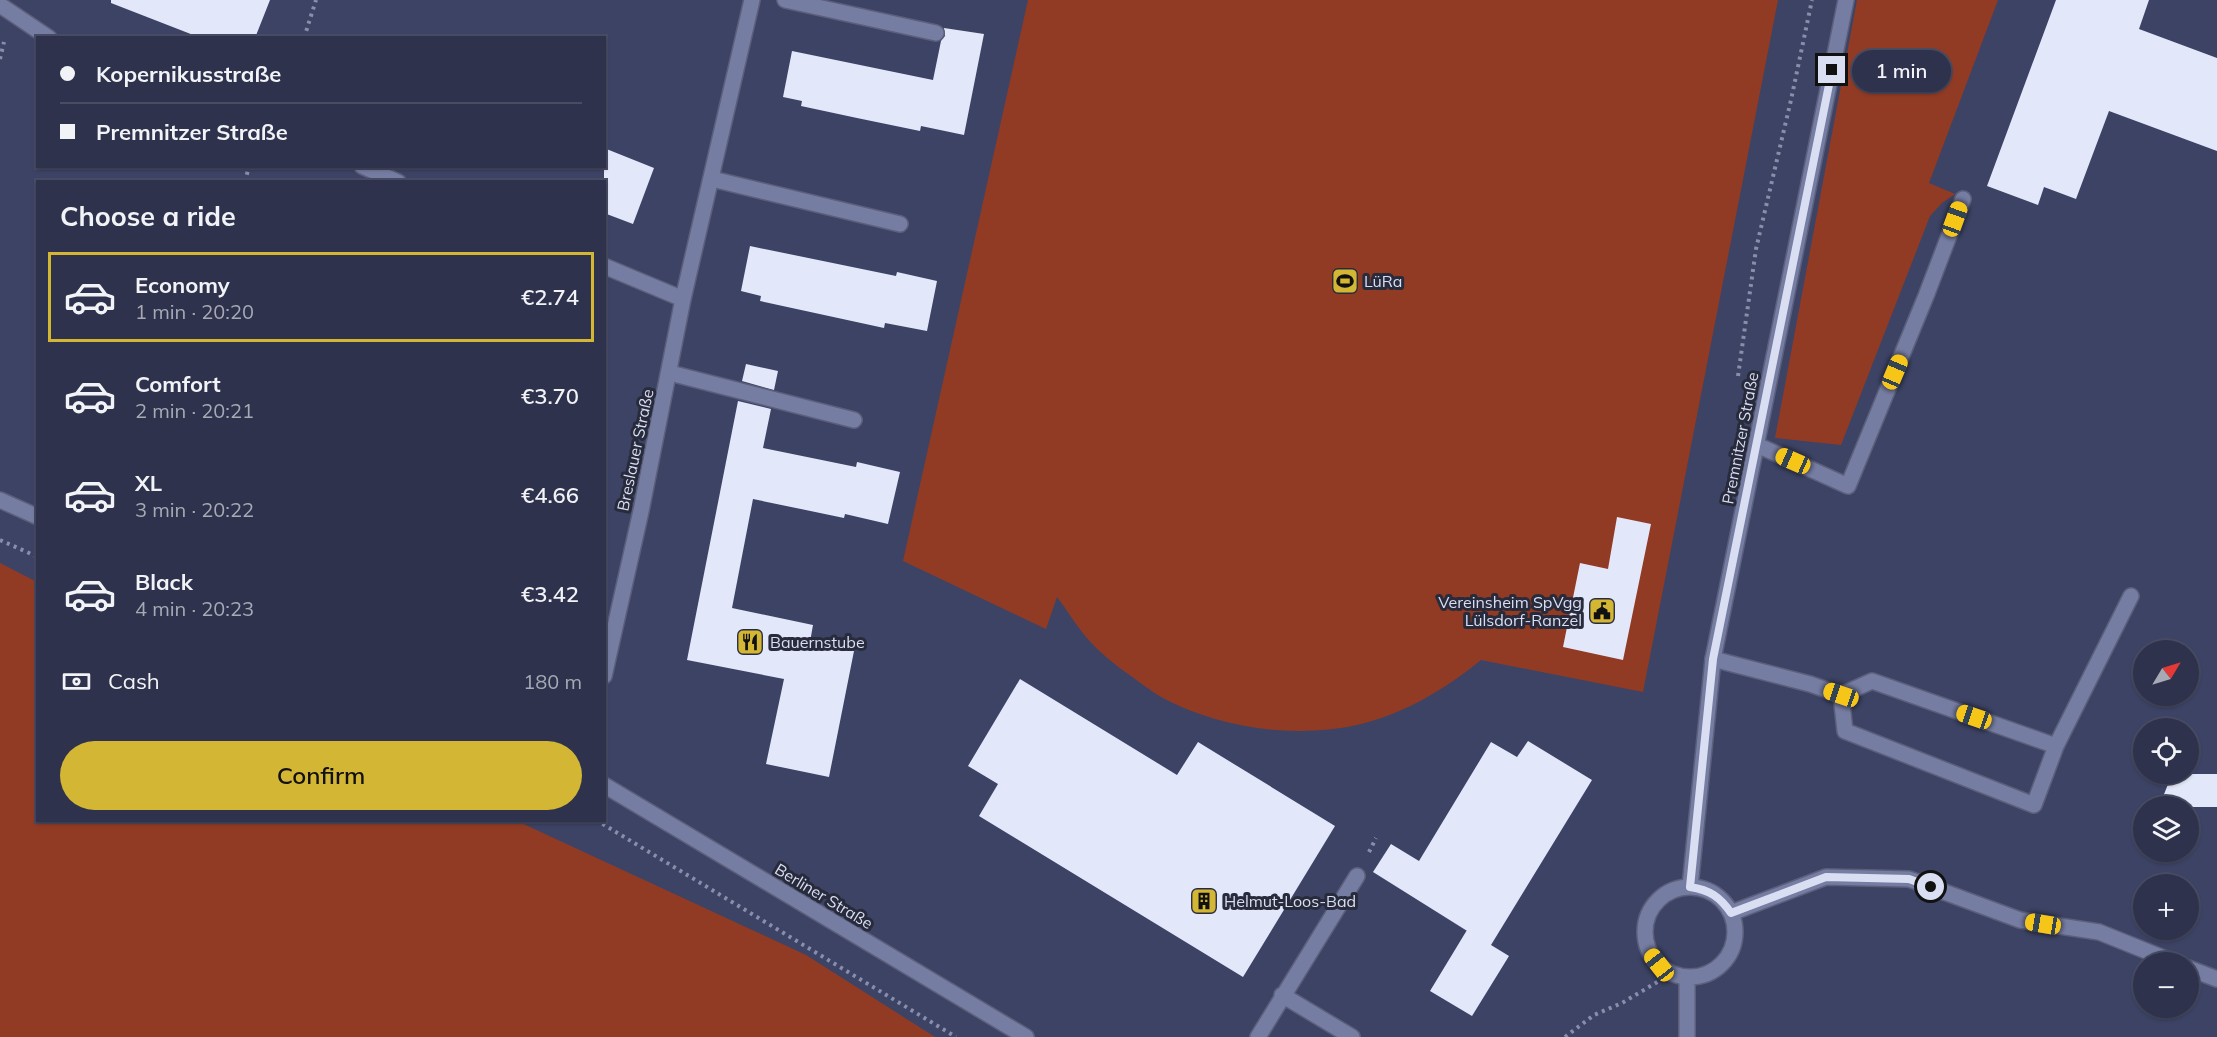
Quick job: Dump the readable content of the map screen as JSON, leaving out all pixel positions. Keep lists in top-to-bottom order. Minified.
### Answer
{"streets":{"street":["Premnitzer Straße","Breslauer Straße","Berliner Straße"]},"places":{"sports":["LüRa"],"public building":["Vereinsheim SpVgg Lülsdorf-Ranzel"],"restaurant":["Bauernstube"],"building":["Helmut-Loos-Bad"]},"north":"top right","page":{"banner":["Kopernikusstraße","Premnitzer Straße"],"bubble":"1 min","heading":"Choose a ride","list":[{"name":"Economy","note":"1 min · 20:20","value":"€2.74"},{"name":"Comfort","note":"2 min · 20:21","value":"€3.70"},{"name":"XL","note":"3 min · 20:22","value":"€4.66"},{"name":"Black","note":"4 min · 20:23","value":"€3.42"}],"map_buttons":["+","−"],"pay":["Cash","180 m"],"buttons":"Confirm"}}
